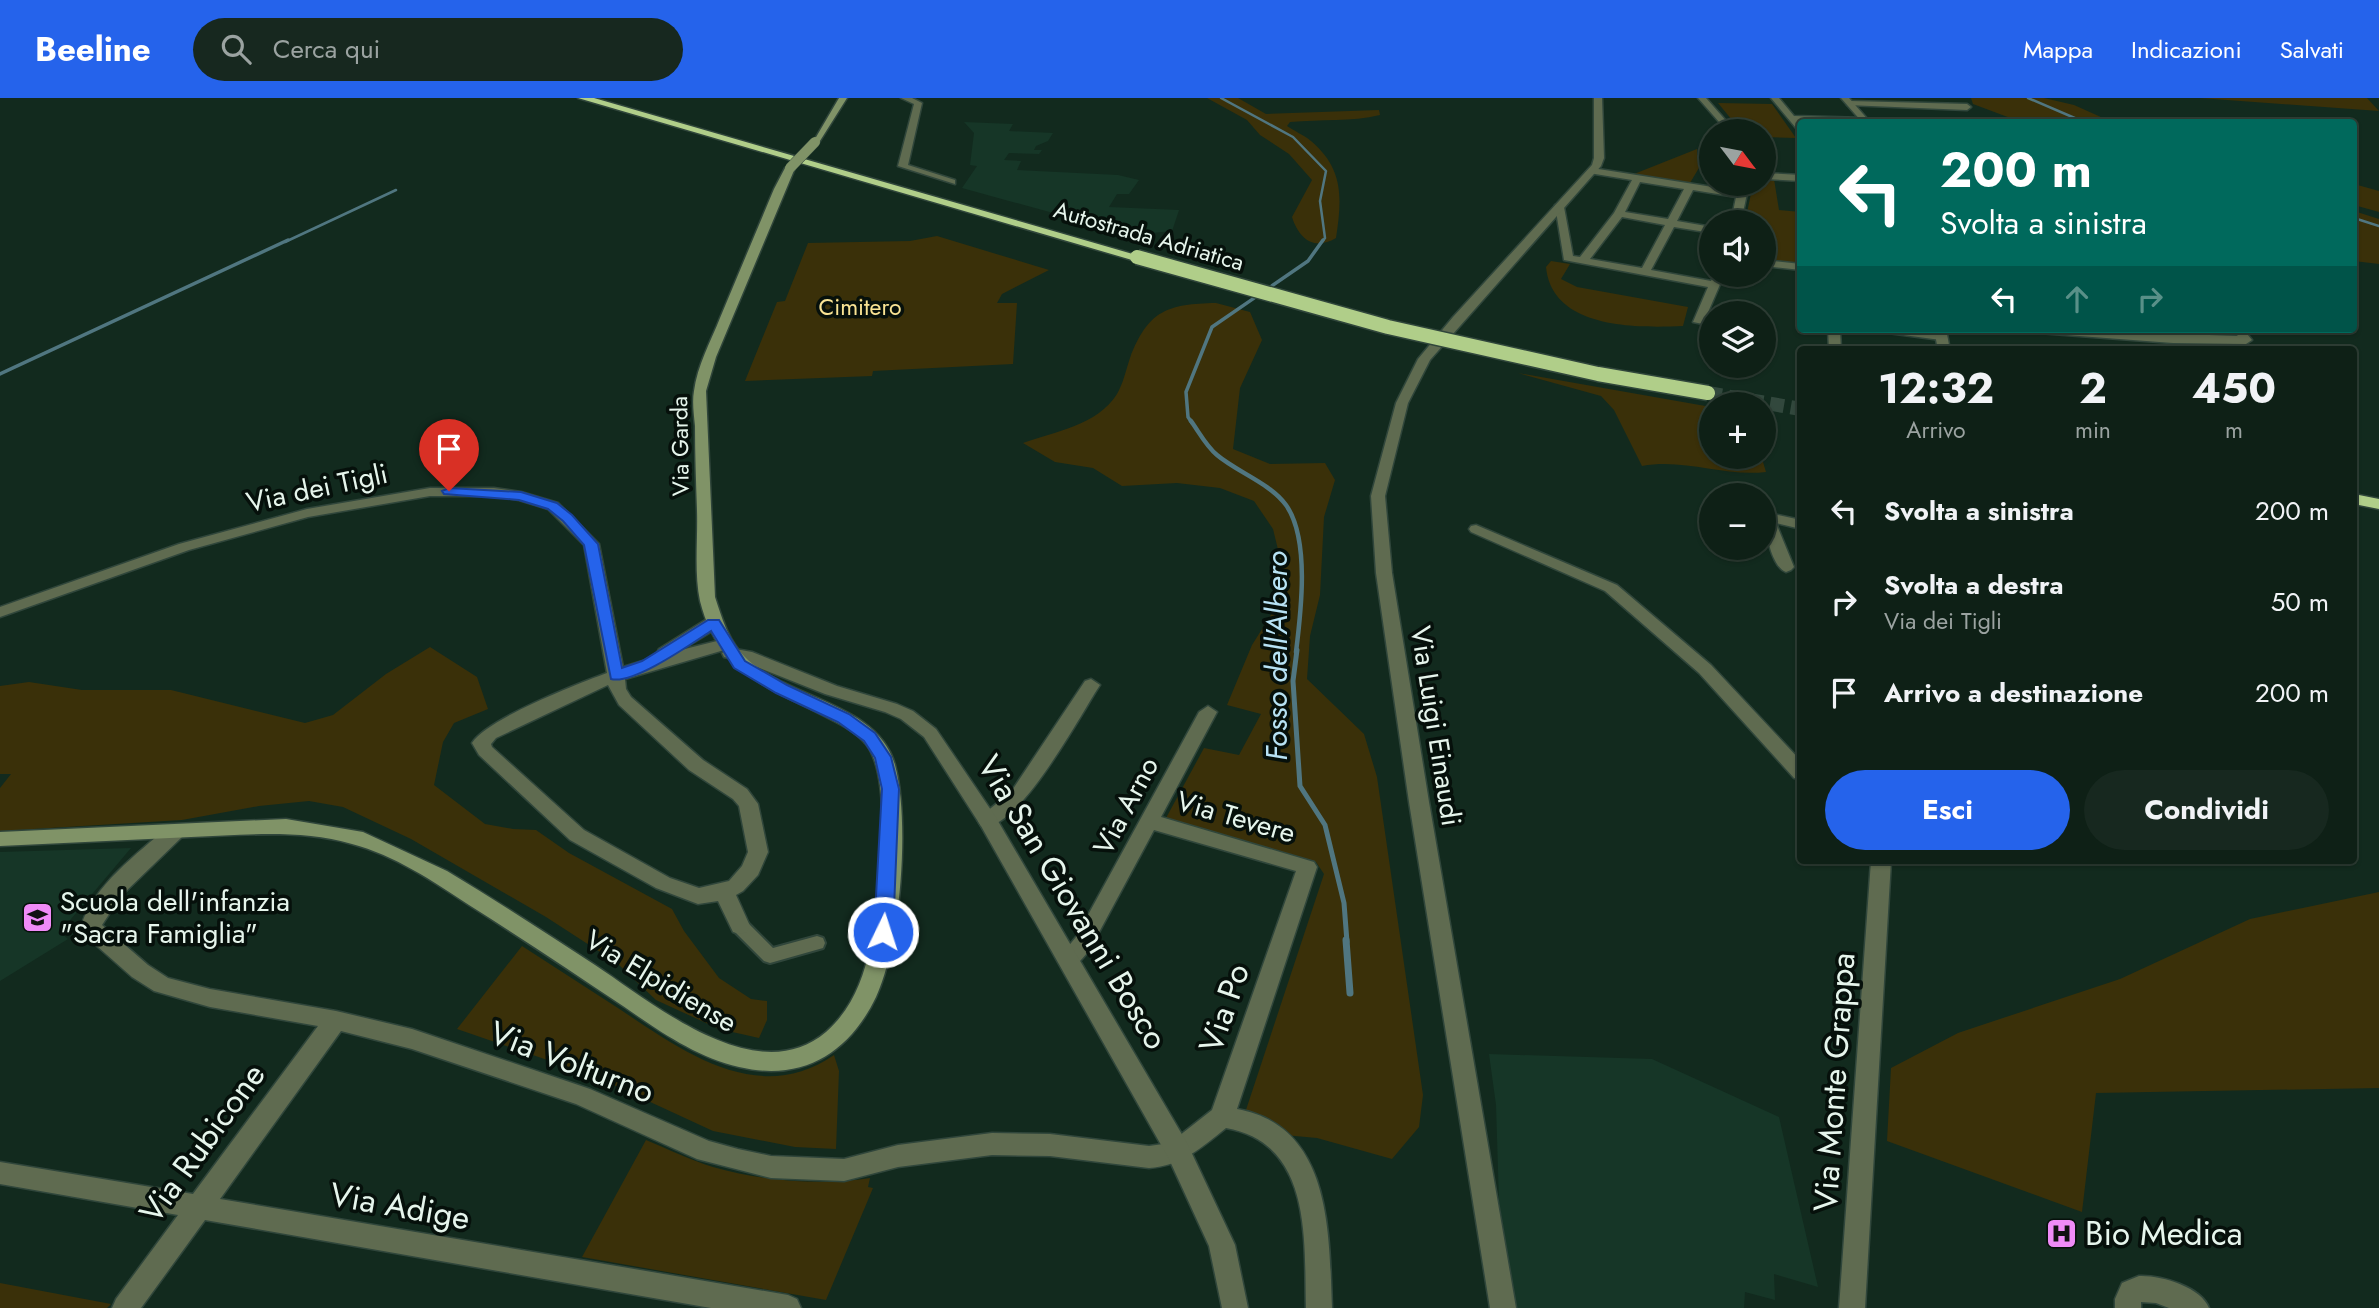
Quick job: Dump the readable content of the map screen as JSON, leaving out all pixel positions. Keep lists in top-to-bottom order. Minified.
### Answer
{"streets":{"highway":["Autostrada Adriatica"],"main road":["Via Garda","Via Elpidiense"],"street":["Via dei Tigli","Via Luigi Einaudi","Via Arno","Via Tevere","Via San Giovanni Bosco","Via Po","Via Volturno","Via Monte Grappa","Via Rubicone","Via Adige"]},"crossings":[["Via Garda","Via San Giovanni Bosco"],["Via Garda","Via Elpidiense"],["Via Arno","Via Tevere"],["Via Arno","Via San Giovanni Bosco"],["Via Tevere","Via Po"],["Via San Giovanni Bosco","Via Elpidiense"],["Via San Giovanni Bosco","Via Volturno"],["Via Elpidiense","Via Volturno"],["Via Volturno","Via Rubicone"],["Via Rubicone","Via Adige"]],"water":["Fosso dell'Albero"],"parks":["Cimitero"],"places":{"school or university":["Scuola dell'infanzia \"Sacra Famiglia\""],"hospital":["Bio Medica"]},"north":"bottom right","page":{"header":"Beeline","search":"Cerca qui","nav":["Mappa","Indicazioni","Salvati"],"map_buttons":["+","−"],"turn":["200 m","Svolta a sinistra"],"eta":["12:32","Arrivo","2","min","450","m"],"list":[{"name":"Svolta a sinistra","value":"200 m"},{"name":"Svolta a destra","note":"Via dei Tigli","value":"50 m"},{"name":"Arrivo a destinazione","value":"200 m"}],"buttons":["Esci","Condividi"]}}
